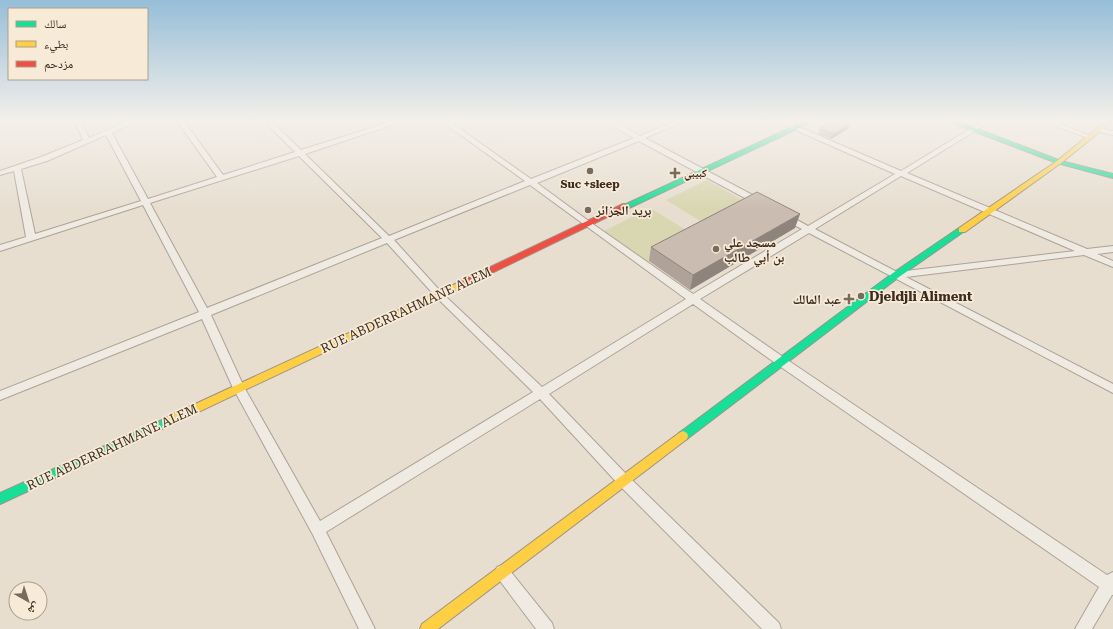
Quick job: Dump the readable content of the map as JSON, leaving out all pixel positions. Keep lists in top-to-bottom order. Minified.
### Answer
{"streets":{"main road":["RUE ABDERRAHMANE ALEM"]},"places":{"other":["Suc +sleep","بريد الجزائر","مسجد علي بن أبي طالب","Djeldjli Aliment"],"health":["كبيبي","عبد المالك"]},"legend":["سالك","بطيء","مزدحم"],"north":"bottom right"}
